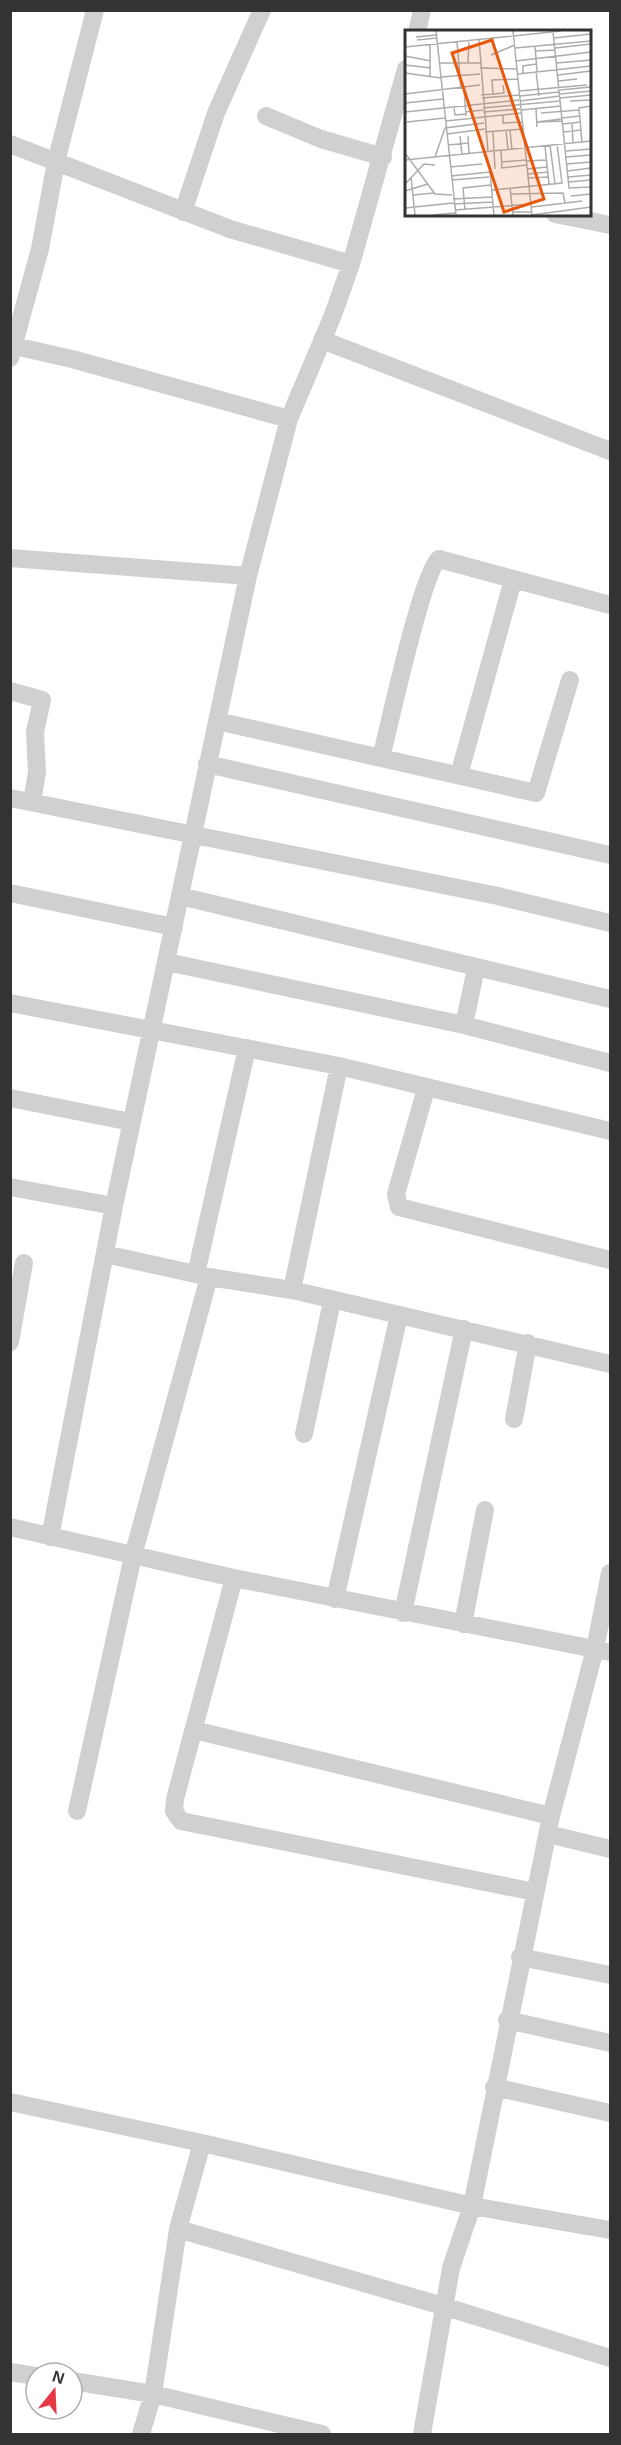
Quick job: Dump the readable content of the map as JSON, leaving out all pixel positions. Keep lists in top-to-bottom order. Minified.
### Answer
{"north":"top"}
